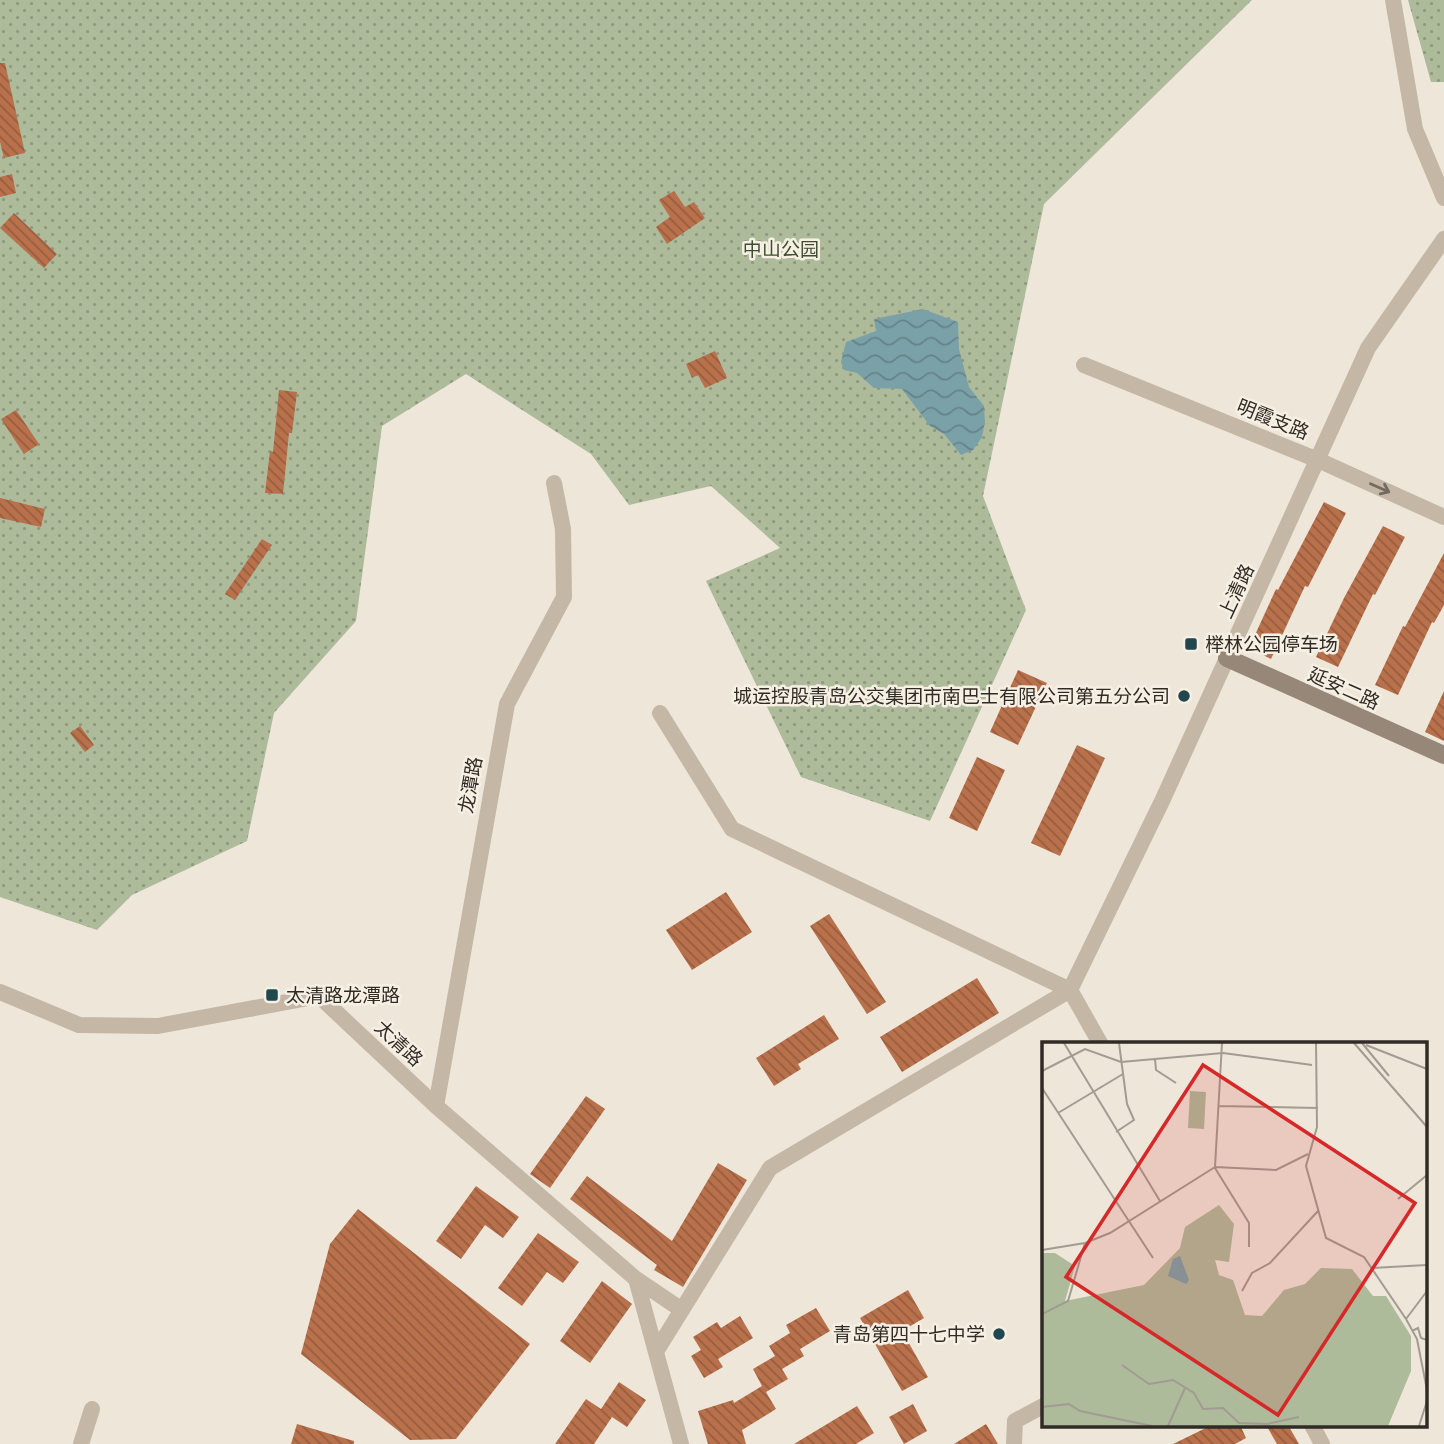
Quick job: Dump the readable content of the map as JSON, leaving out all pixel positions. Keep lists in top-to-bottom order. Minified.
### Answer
{"streets":{"street":["明霞支路","上清路","延安二路","龙潭路","太清路"]},"crossings":[["明霞支路","上清路"],["上清路","延安二路"],["龙潭路","太清路"]],"one_way":["明霞支路"],"parks":["中山公园"],"places":{"transit":["榉林公园停车场","太清路龙潭路"],"other":["城运控股青岛公交集团市南巴士有限公司第五分公司","青岛第四十七中学"]}}
